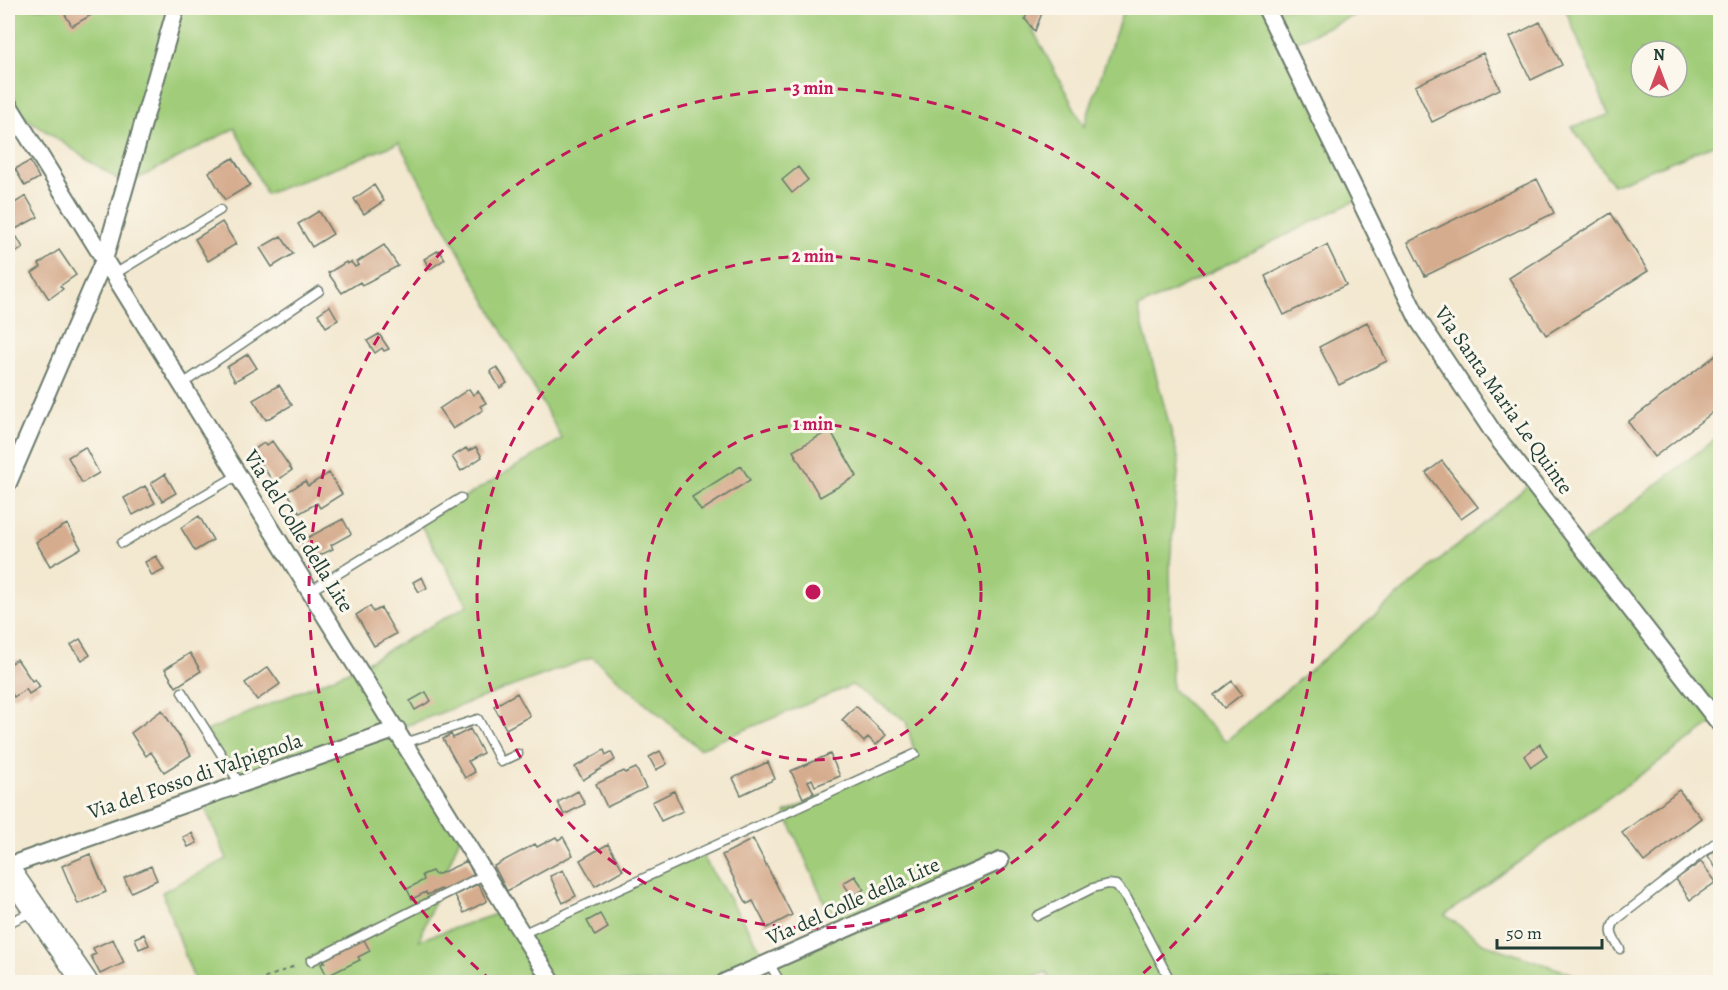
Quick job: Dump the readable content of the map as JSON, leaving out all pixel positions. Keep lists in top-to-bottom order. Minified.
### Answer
{"streets":{"street":["Via Santa Maria Le Quinte","Via del Colle della Lite","Via del Fosso di Valpignola"]},"crossings":[["Via del Colle della Lite","Via del Fosso di Valpignola"]],"scale_bar":"50 m","north":"top","rings":["3 min","2 min","1 min"]}
